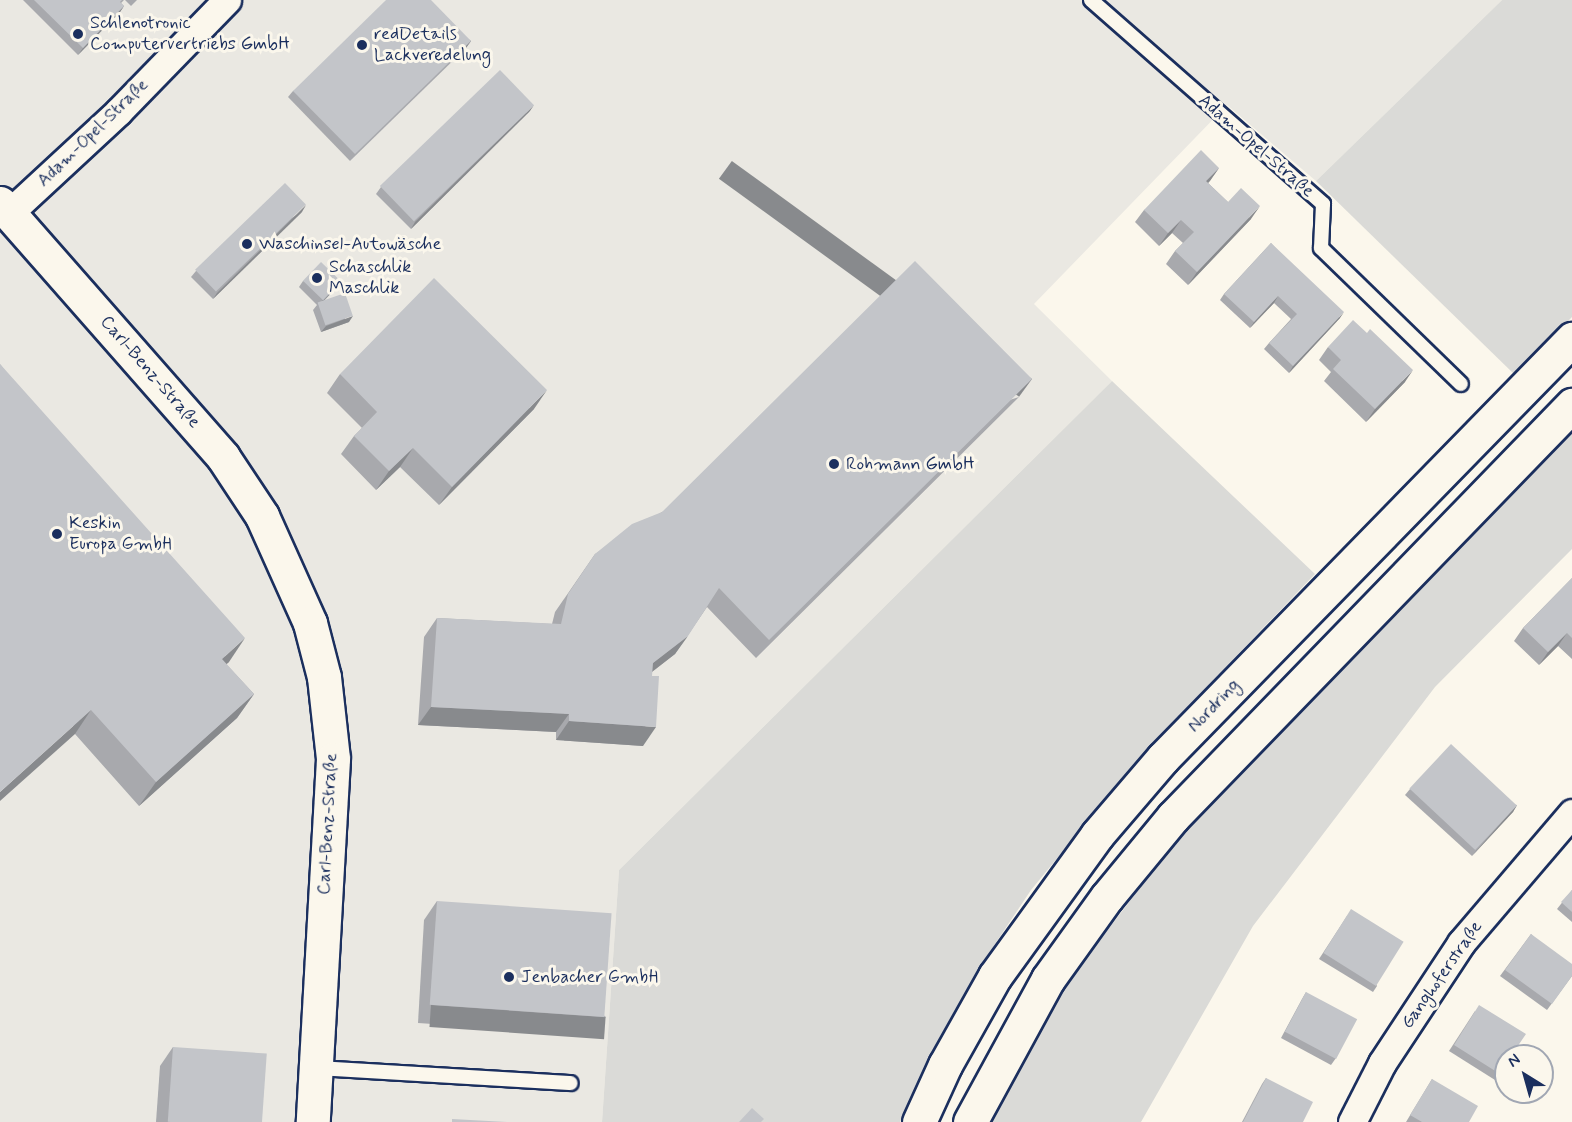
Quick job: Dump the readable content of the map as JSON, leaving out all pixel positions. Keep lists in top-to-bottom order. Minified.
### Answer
{"streets":{"main road":["Carl-Benz-Straße","Nordring"],"street":["Adam-Opel-Straße","Ganghoferstraße"]},"crossings":[["Adam-Opel-Straße","Carl-Benz-Straße"]],"places":["Schlenotronic Computervertriebs GmbH","redDetails Lackveredelung","Waschinsel-Autowäsche","Schaschlik Maschlik","Rohmann GmbH","Keskin Europa GmbH","Jenbacher GmbH"],"north":"top left"}
